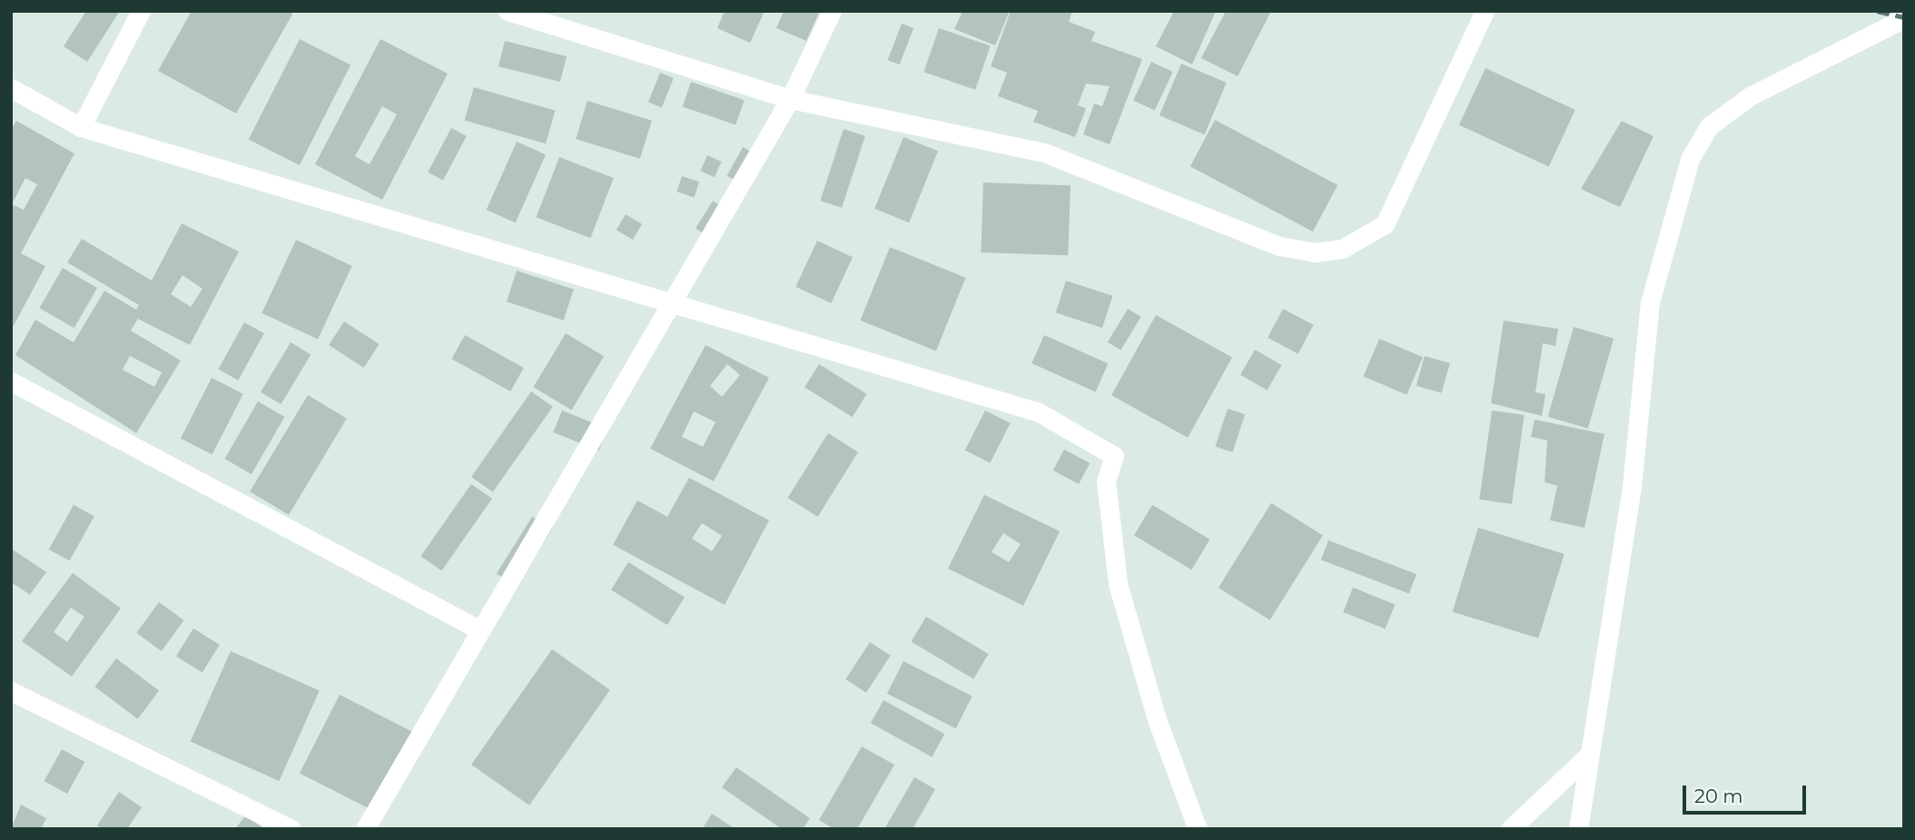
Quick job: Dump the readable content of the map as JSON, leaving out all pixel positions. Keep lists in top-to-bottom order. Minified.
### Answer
{"scale_bar":"20 m"}
